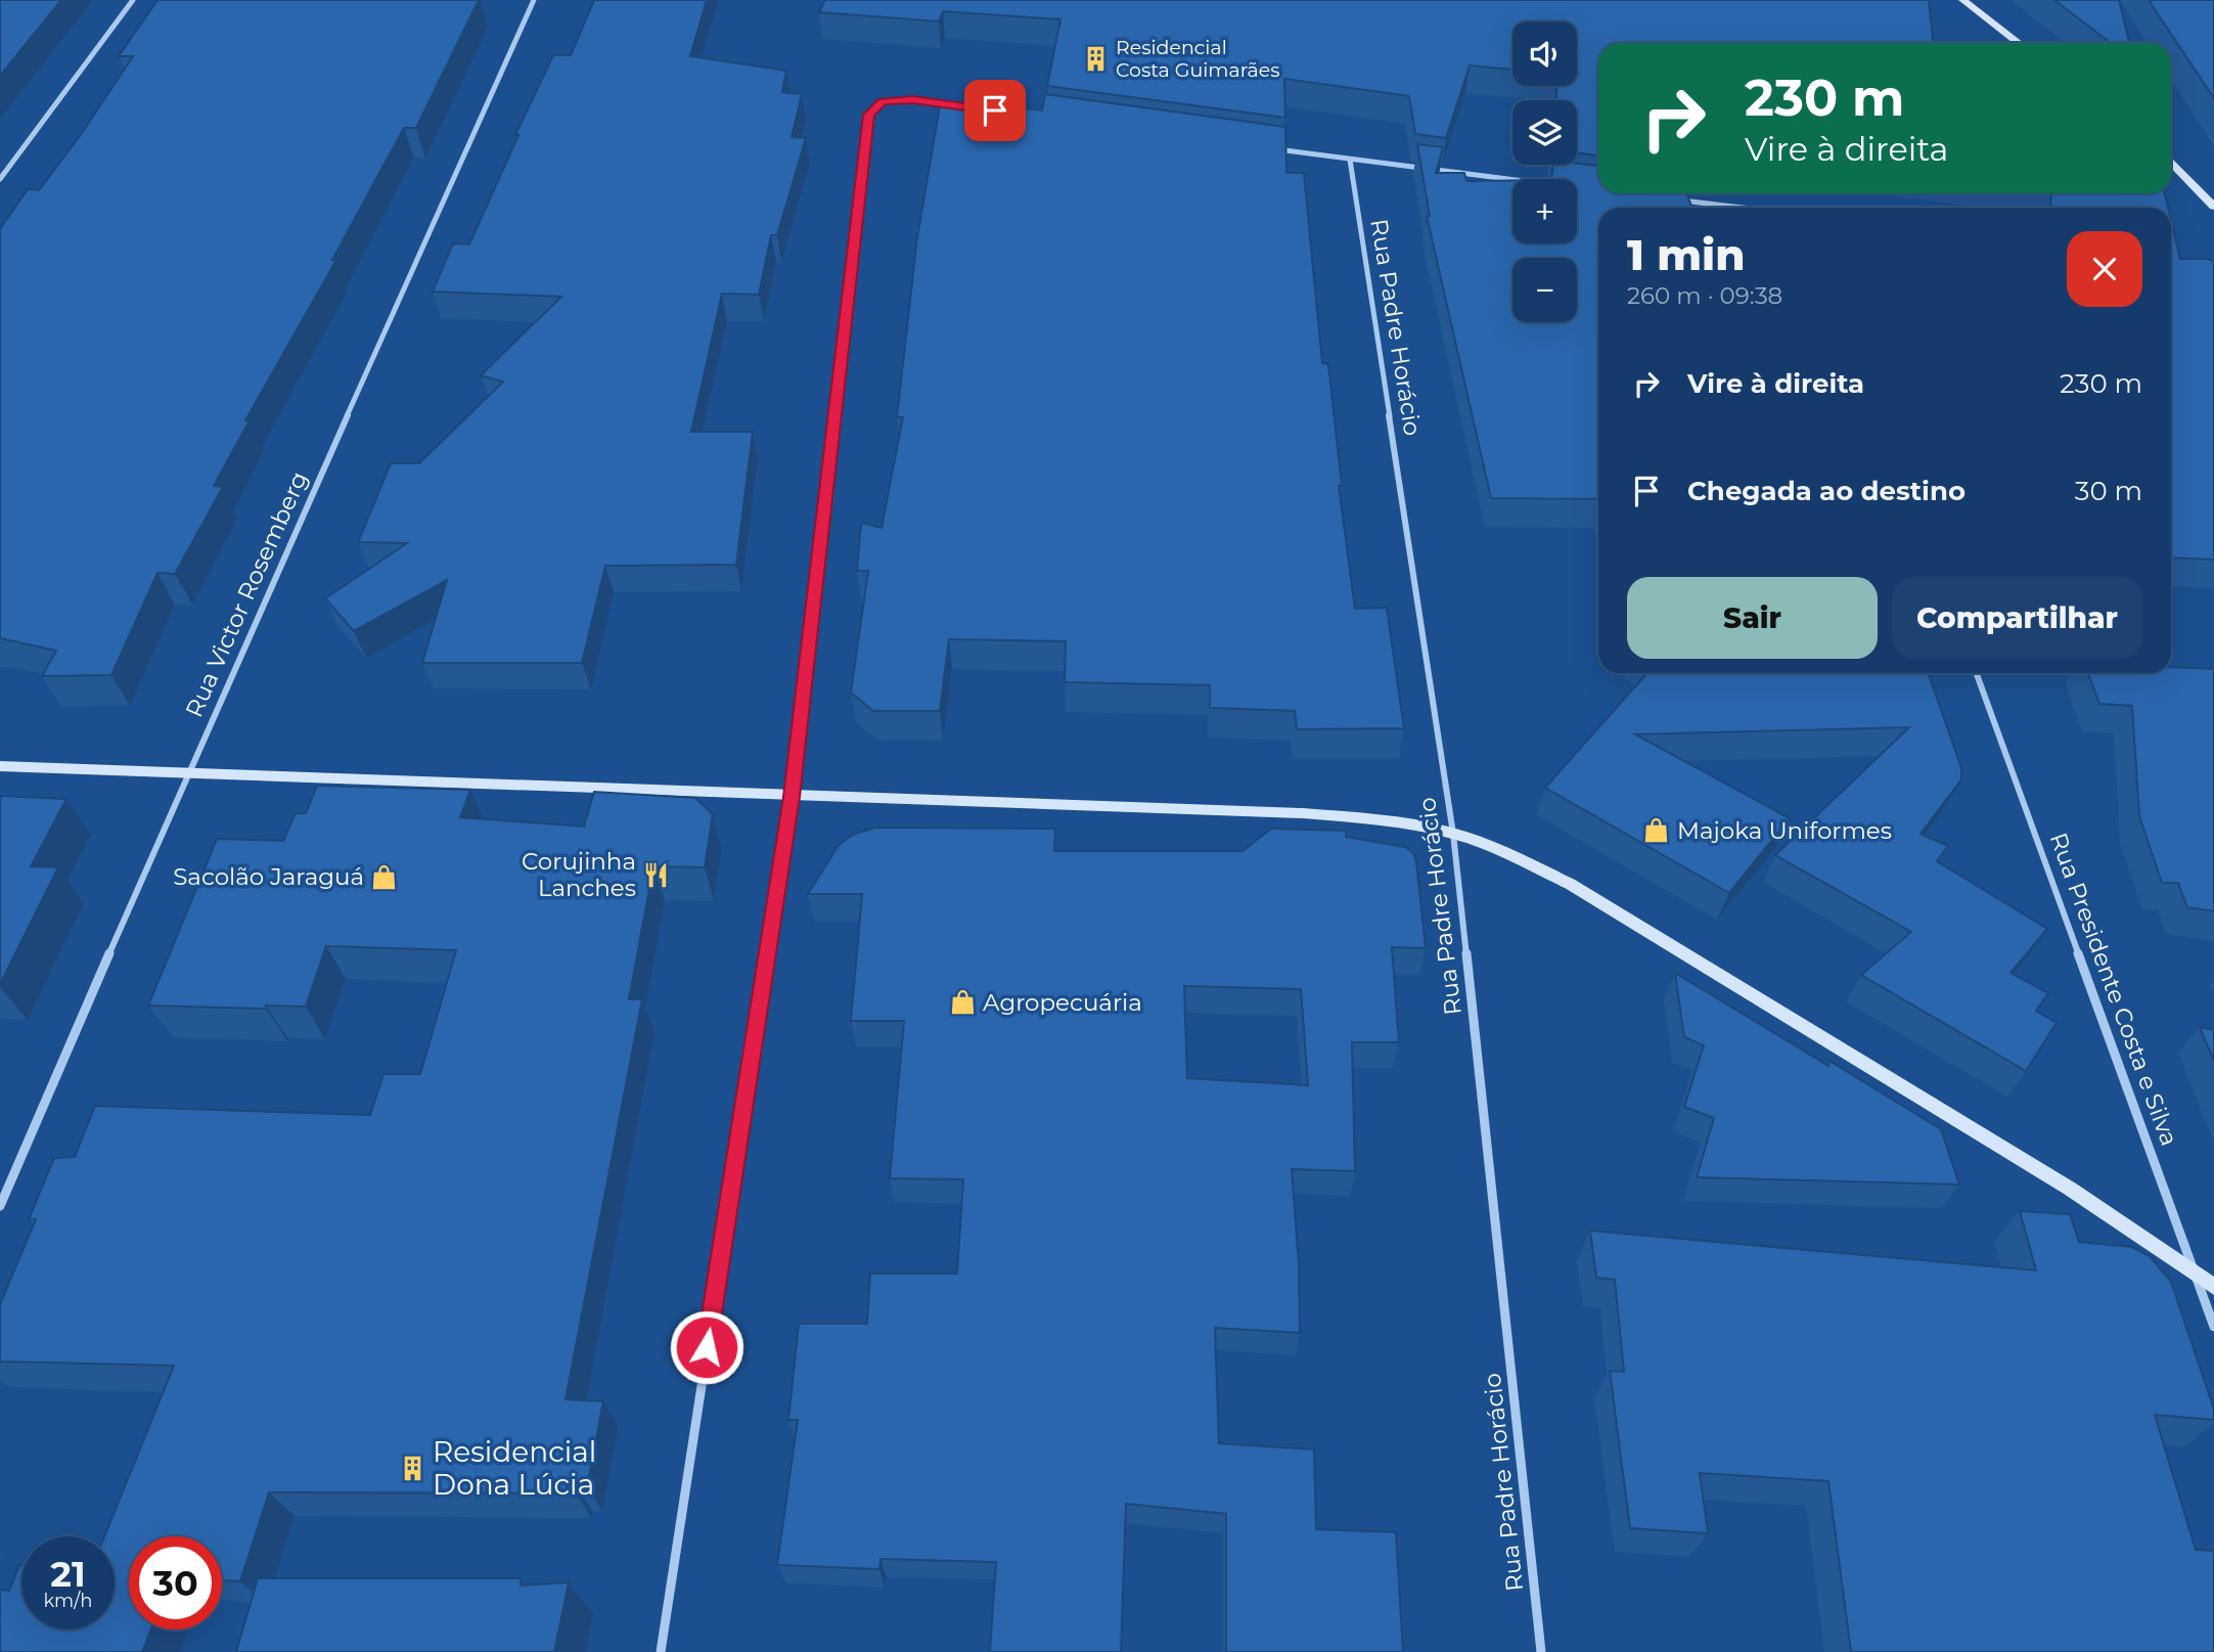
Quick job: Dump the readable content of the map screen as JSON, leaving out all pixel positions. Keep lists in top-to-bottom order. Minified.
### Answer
{"streets":{"street":["Rua Padre Horácio","Rua Victor Rosemberg","Rua Presidente Costa e Silva"]},"places":{"building":["Residencial Costa Guimarães","Residencial Dona Lúcia"],"shop":["Majoka Uniformes","Sacolão Jaraguá","Agropecuária"],"restaurant":["Corujinha Lanches"]},"page":{"map_buttons":["+","−"],"turn":["230 m","Vire à direita"],"heading":["1 min","260 m · 09:38"],"list":[{"name":"Vire à direita","value":"230 m"},{"name":"Chegada ao destino","value":"30 m"}],"buttons":["Sair","Compartilhar"],"speed":"21 km/h","limit":"30"}}
